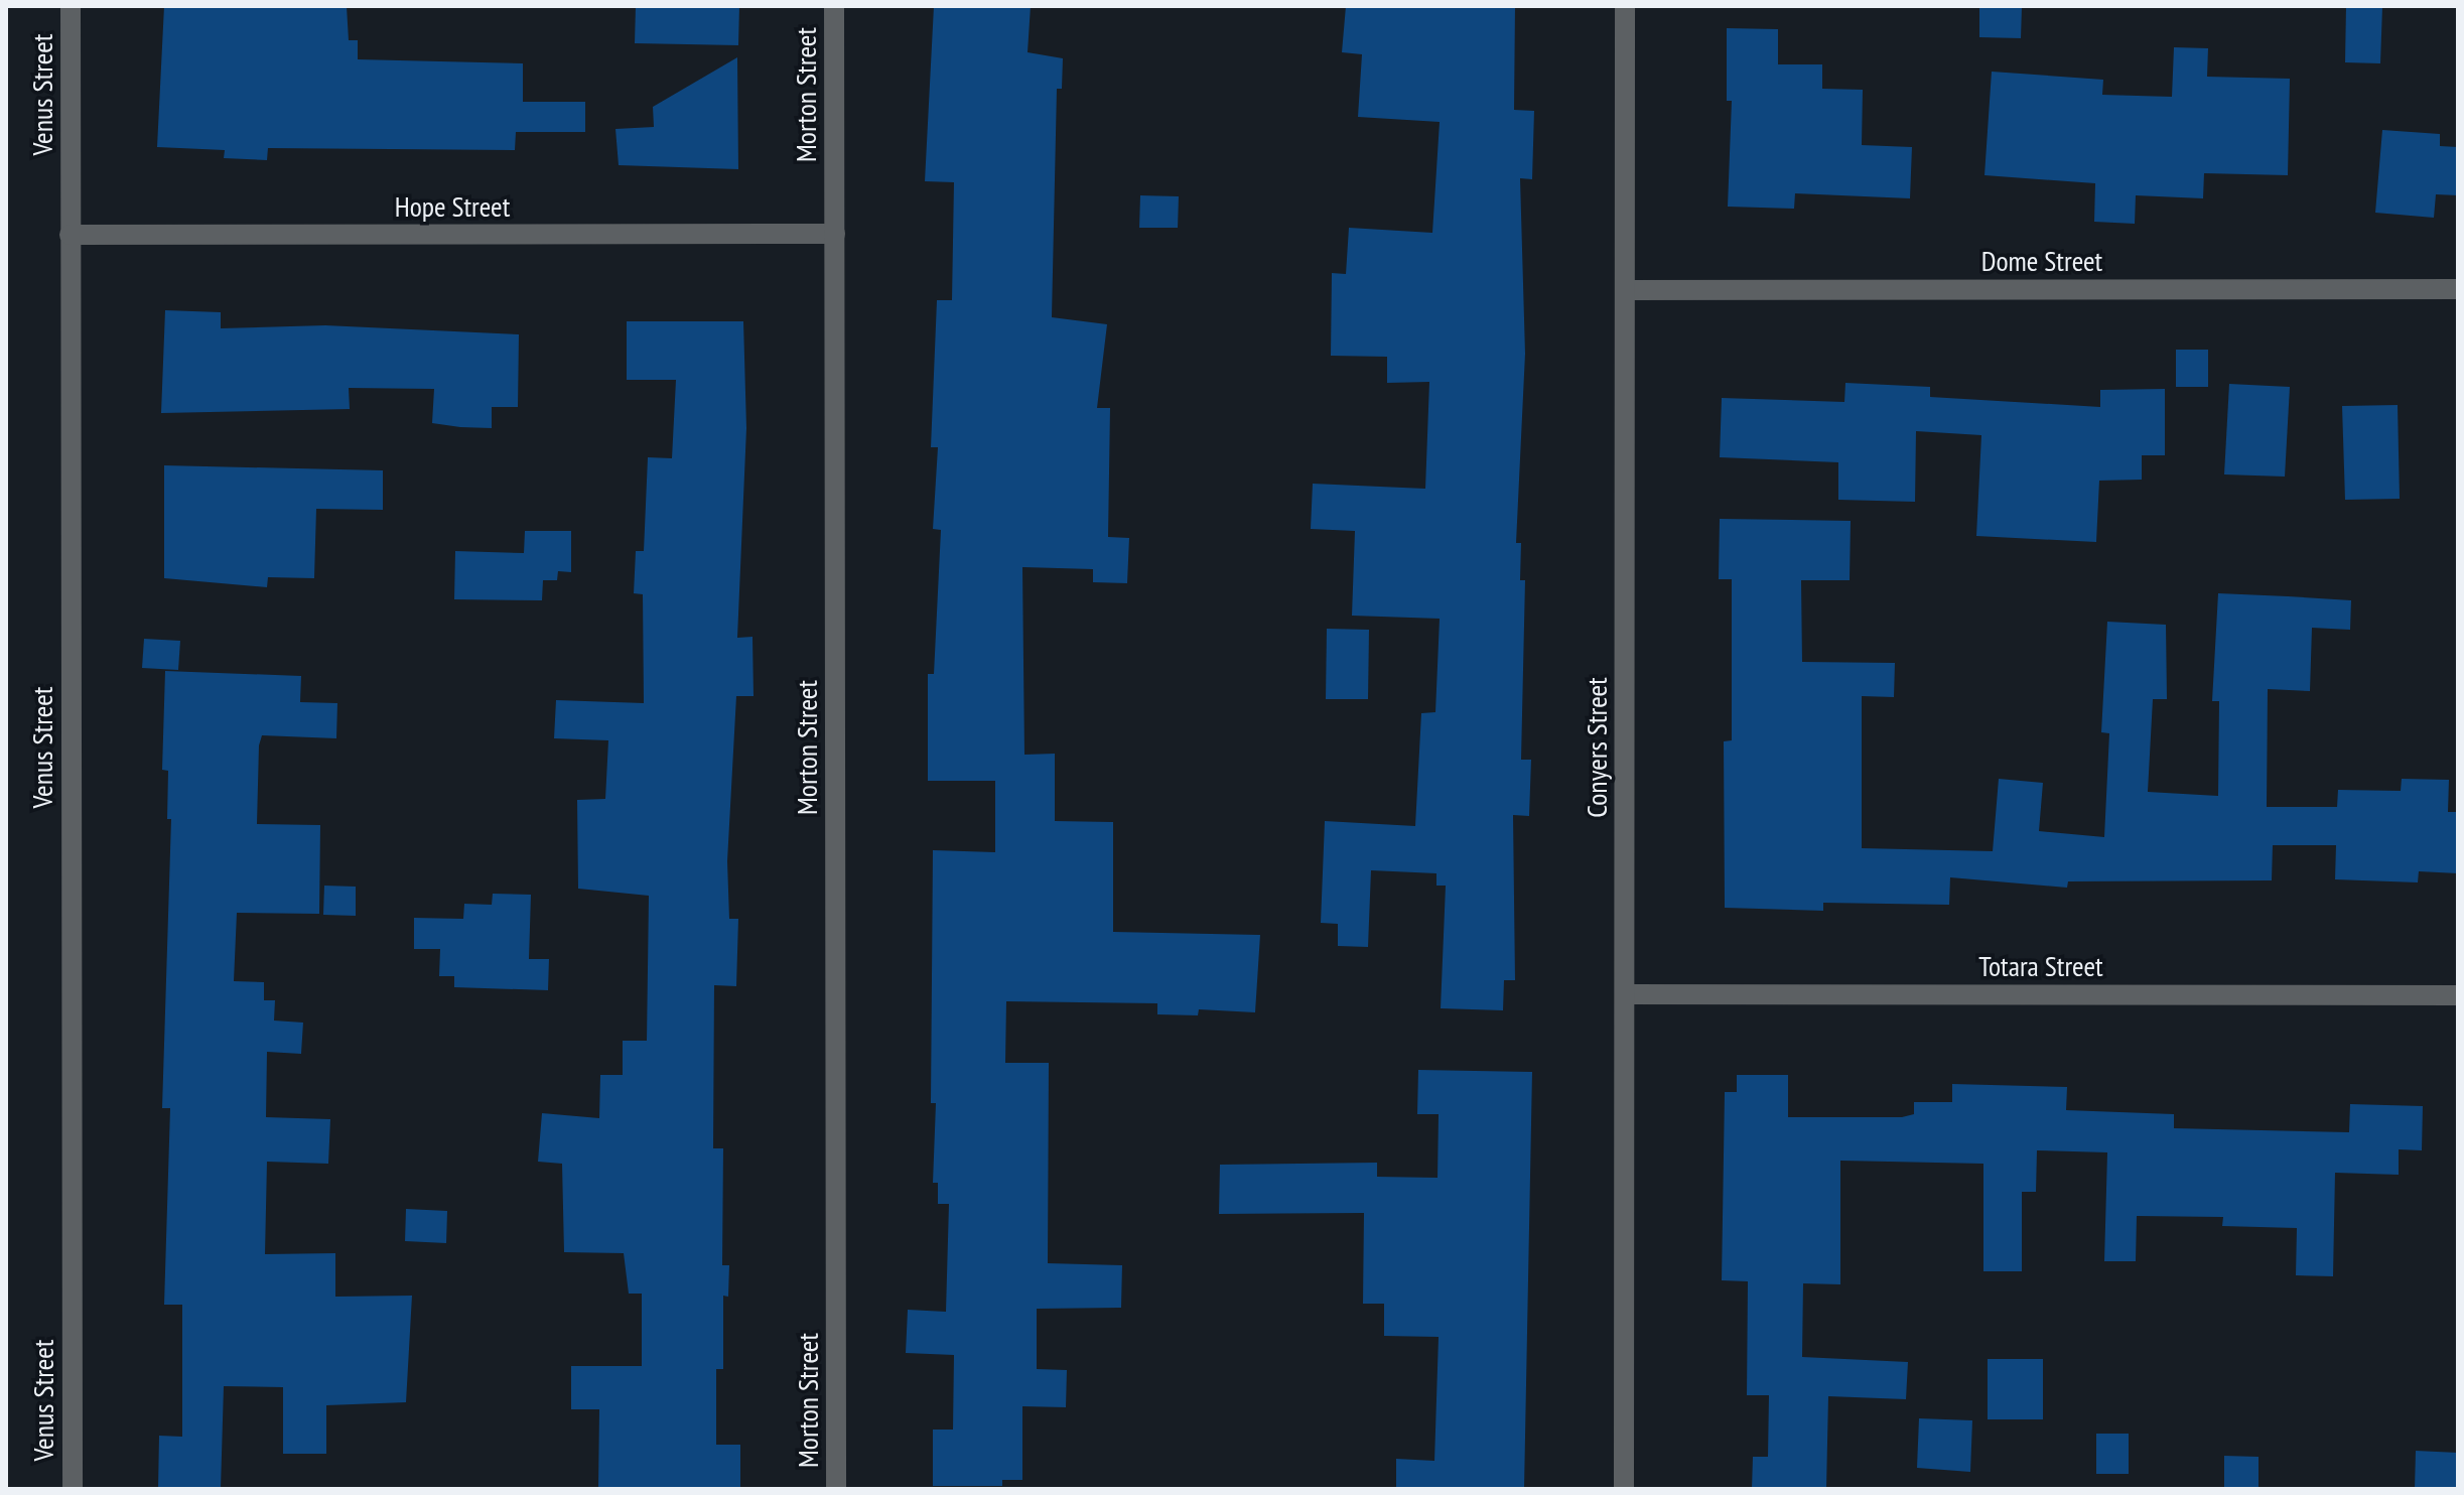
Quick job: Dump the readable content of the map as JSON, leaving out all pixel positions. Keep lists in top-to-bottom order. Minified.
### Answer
{"streets":{"street":["Venus Street","Morton Street","Hope Street","Dome Street","Conyers Street","Totara Street"]},"crossings":[["Venus Street","Hope Street"],["Morton Street","Hope Street"],["Dome Street","Conyers Street"],["Conyers Street","Totara Street"]]}
